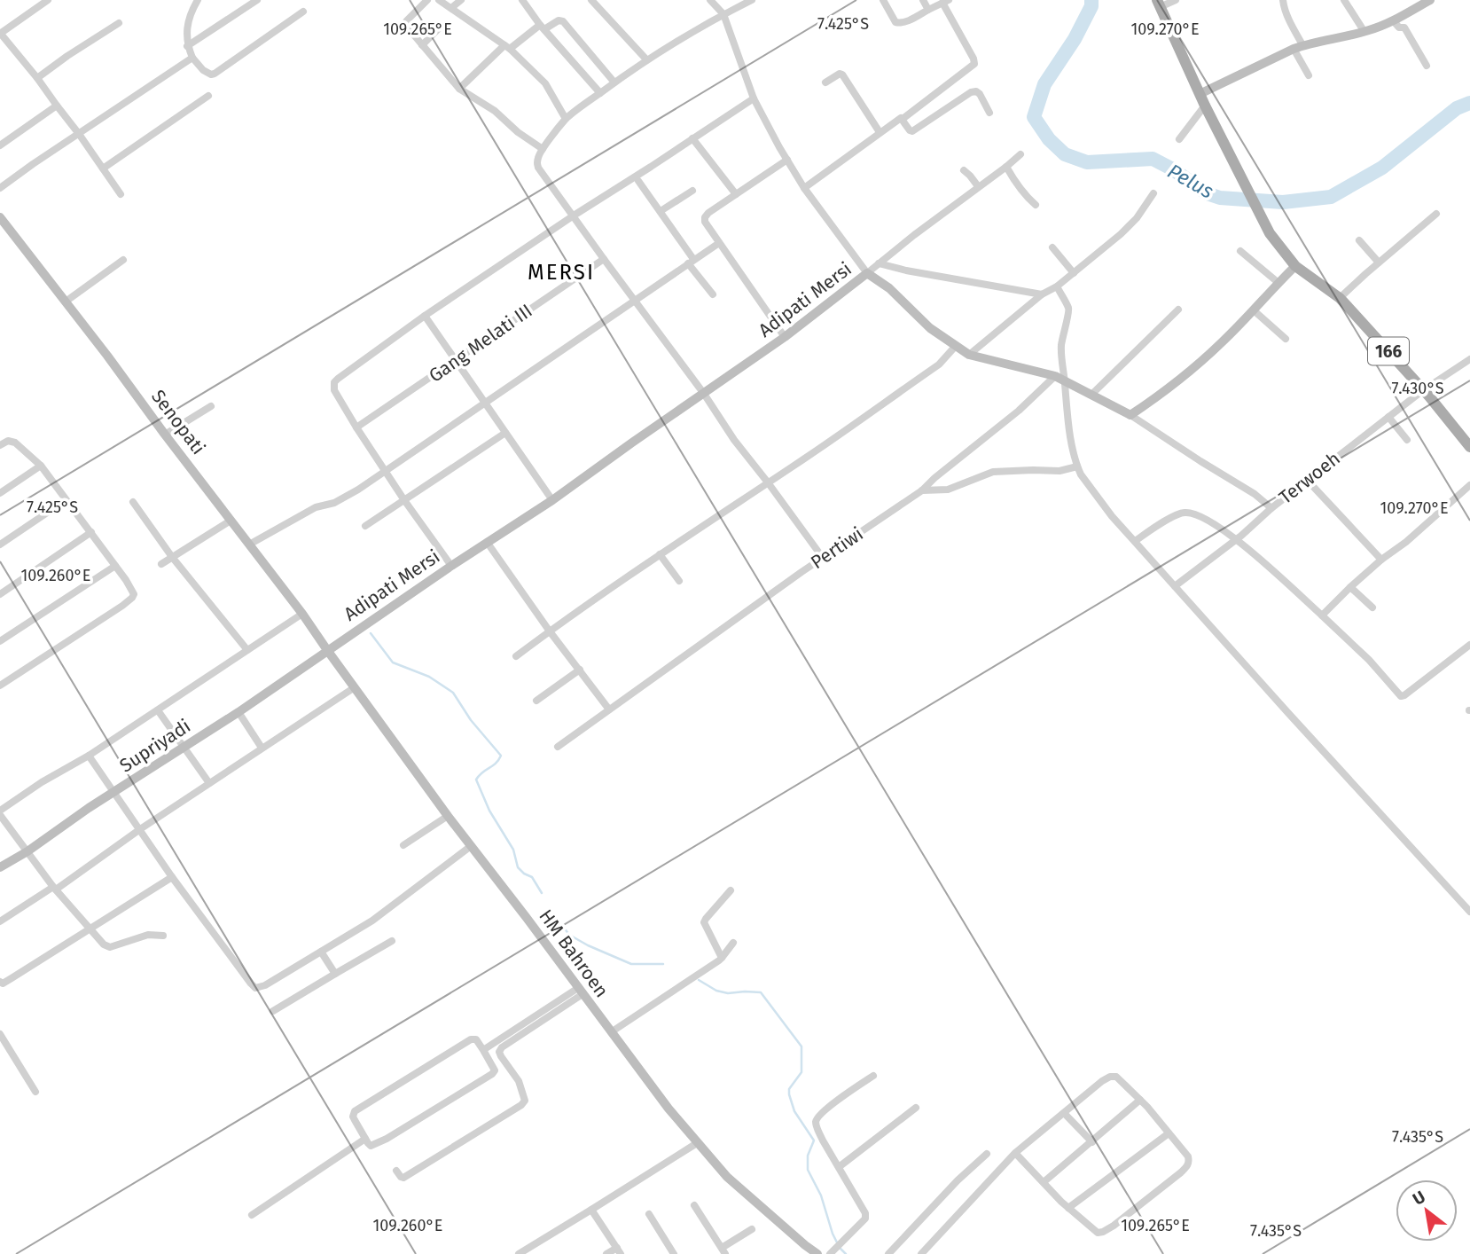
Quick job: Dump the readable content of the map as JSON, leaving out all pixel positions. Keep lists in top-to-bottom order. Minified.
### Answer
{"streets":{"main road":["166"],"street":["Adipati Mersi","Gang Melati III","Senopati","Terwoeh","Pertiwi","Supriyadi","HM Bahroen"]},"crossings":[["Adipati Mersi","Senopati"],["Adipati Mersi","Terwoeh"],["Adipati Mersi","Pertiwi"],["Adipati Mersi","Supriyadi"],["Adipati Mersi","HM Bahroen"],["166","Terwoeh"],["Senopati","Supriyadi"],["Senopati","HM Bahroen"],["Supriyadi","HM Bahroen"]],"districts":["MERSI"],"water":["Pelus"],"north":"top left","coordinates":["7.425°S","109.265°E","109.270°E","7.430°S","109.260°E","7.435°S"]}
